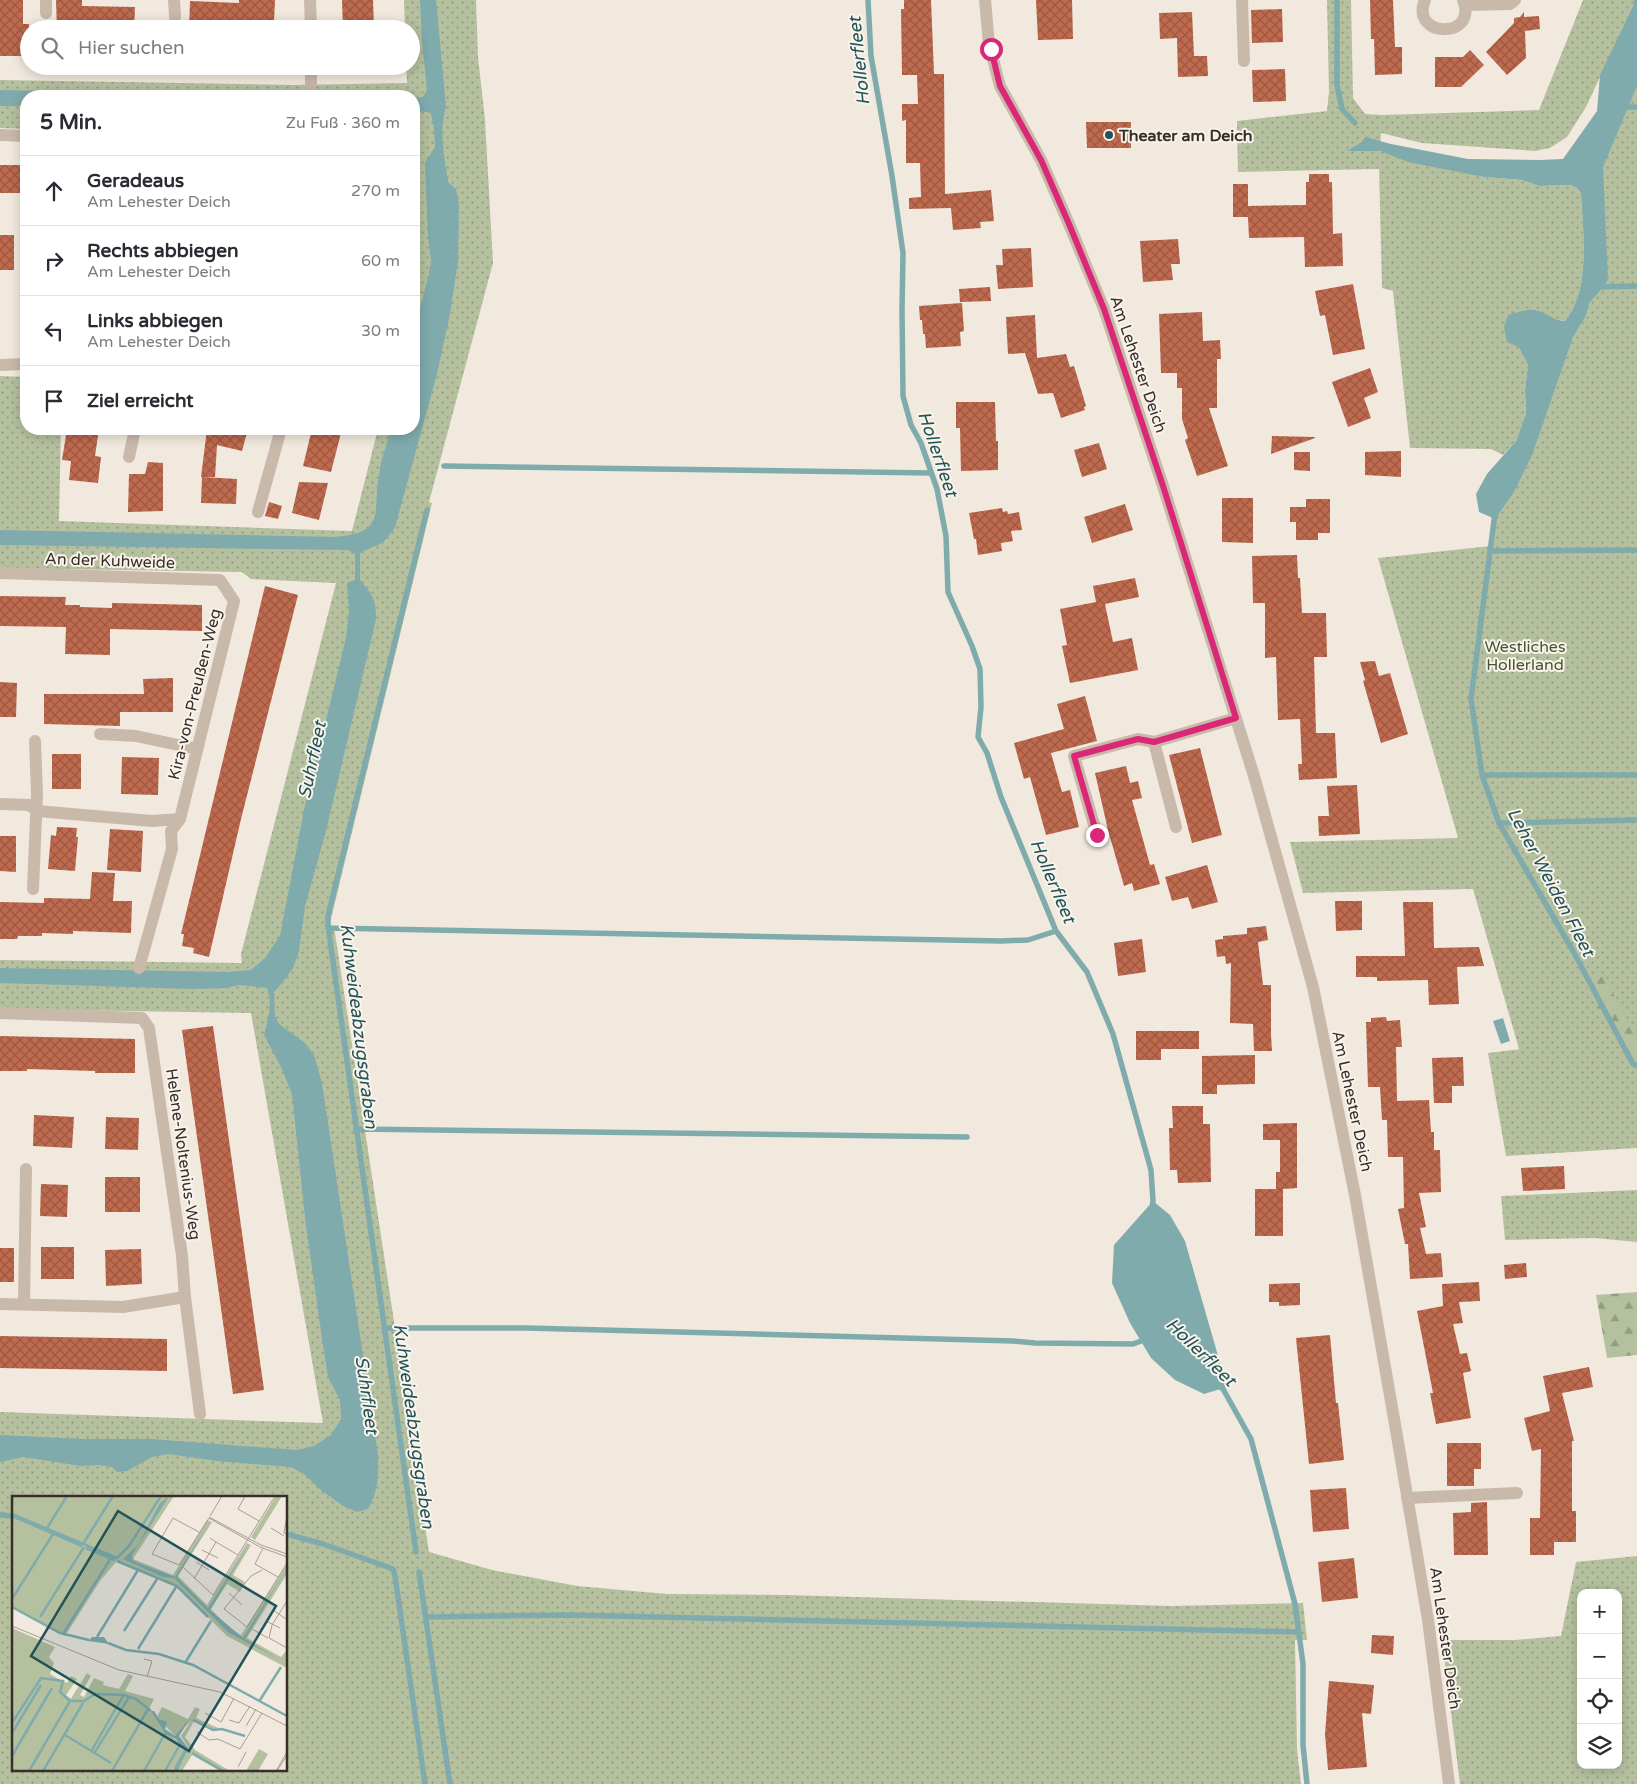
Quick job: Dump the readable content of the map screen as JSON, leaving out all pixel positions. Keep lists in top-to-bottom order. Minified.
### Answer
{"streets":{"street":["Am Lehester Deich","An der Kuhweide","Kira-von-Preußen-Weg","Helene-Noltenius-Weg"]},"crossings":[["An der Kuhweide","Kira-von-Preußen-Weg"]],"water":["Hollerfleet","Suhrfleet","Leher Weiden Fleet","Kuhweideabzugsgraben"],"parks":["Westliches Hollerland"],"places":["Theater am Deich"],"page":{"search":"Hier suchen","heading":["5 Min.","Zu Fuß · 360 m"],"list":[["Geradeaus","Am Lehester Deich","270 m"],["Rechts abbiegen","Am Lehester Deich","60 m"],["Links abbiegen","Am Lehester Deich","30 m"],"Ziel erreicht"],"map_buttons":["+","−"]}}
